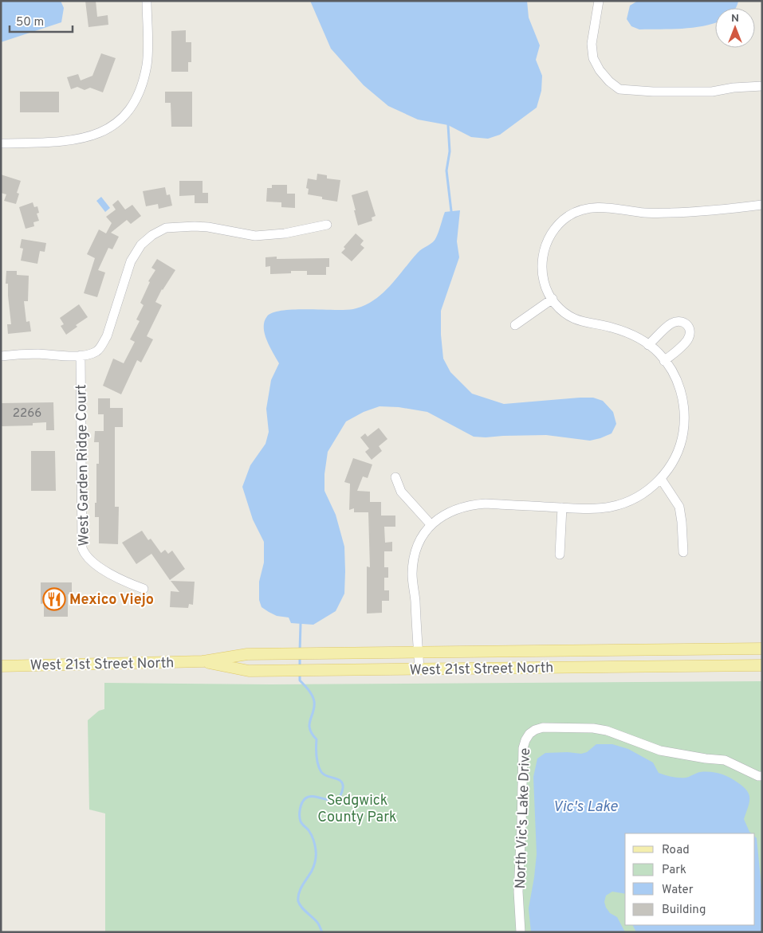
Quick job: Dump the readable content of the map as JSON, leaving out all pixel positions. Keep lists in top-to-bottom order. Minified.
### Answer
{"streets":{"main road":["West 21st Street North"],"street":["West Garden Ridge Court","North Vic's Lake Drive"]},"water":["Vic's Lake"],"parks":["Sedgwick County Park"],"places":{"restaurant":["Mexico Viejo"]},"house_numbers":["2266"],"legend":["Road","Park","Water","Building"],"scale_bar":"50 m","north":"top"}
